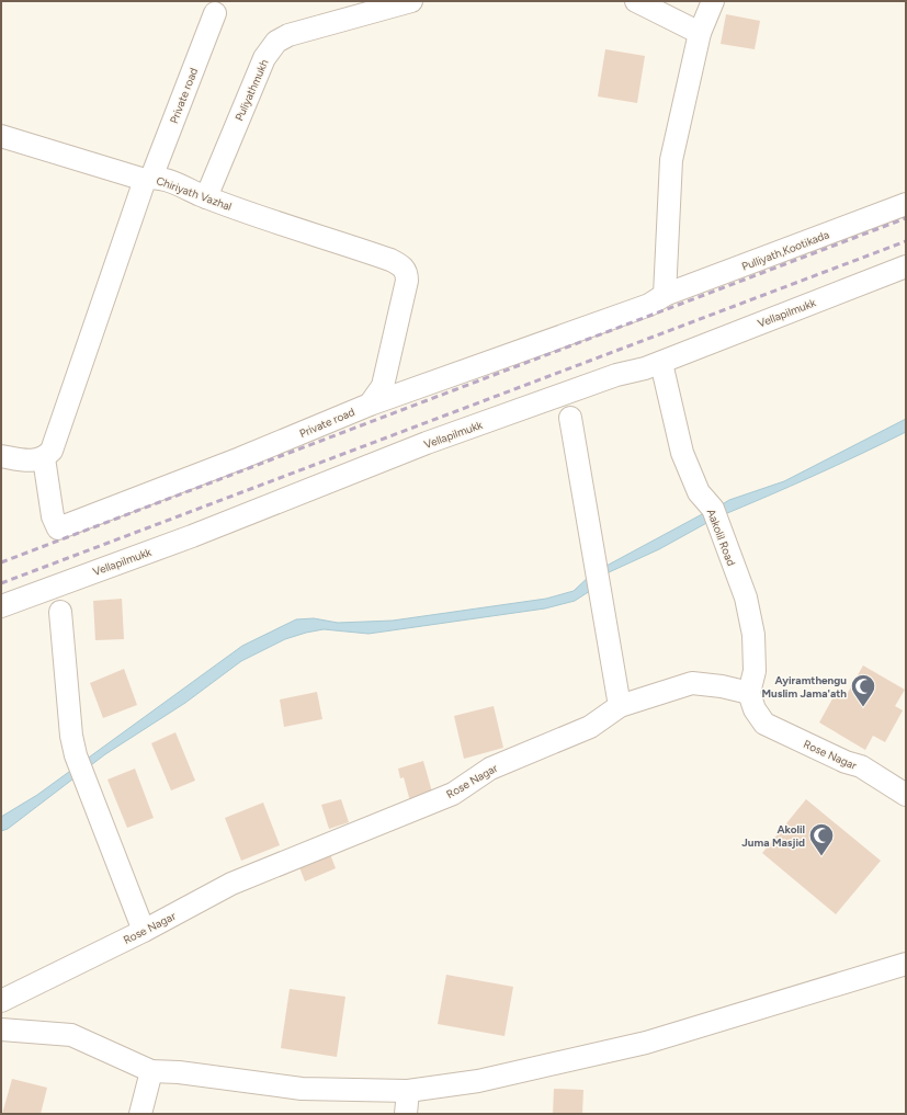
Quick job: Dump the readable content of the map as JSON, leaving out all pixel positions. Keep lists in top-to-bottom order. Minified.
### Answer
{"streets":{"street":["Puliyathmukh","Private road","Chiriyath Vazhal","Pulliyath,Kootikada","Vellapilmukk","Aakolil Road","Rose Nagar"]},"crossings":[["Puliyathmukh","Chiriyath Vazhal"],["Private road","Chiriyath Vazhal"],["Private road","Pulliyath,Kootikada"],["Vellapilmukk","Aakolil Road"],["Aakolil Road","Rose Nagar"]],"places":{"mosque":["Ayiramthengu Muslim Jama'ath","Akolil Juma Masjid"]}}
